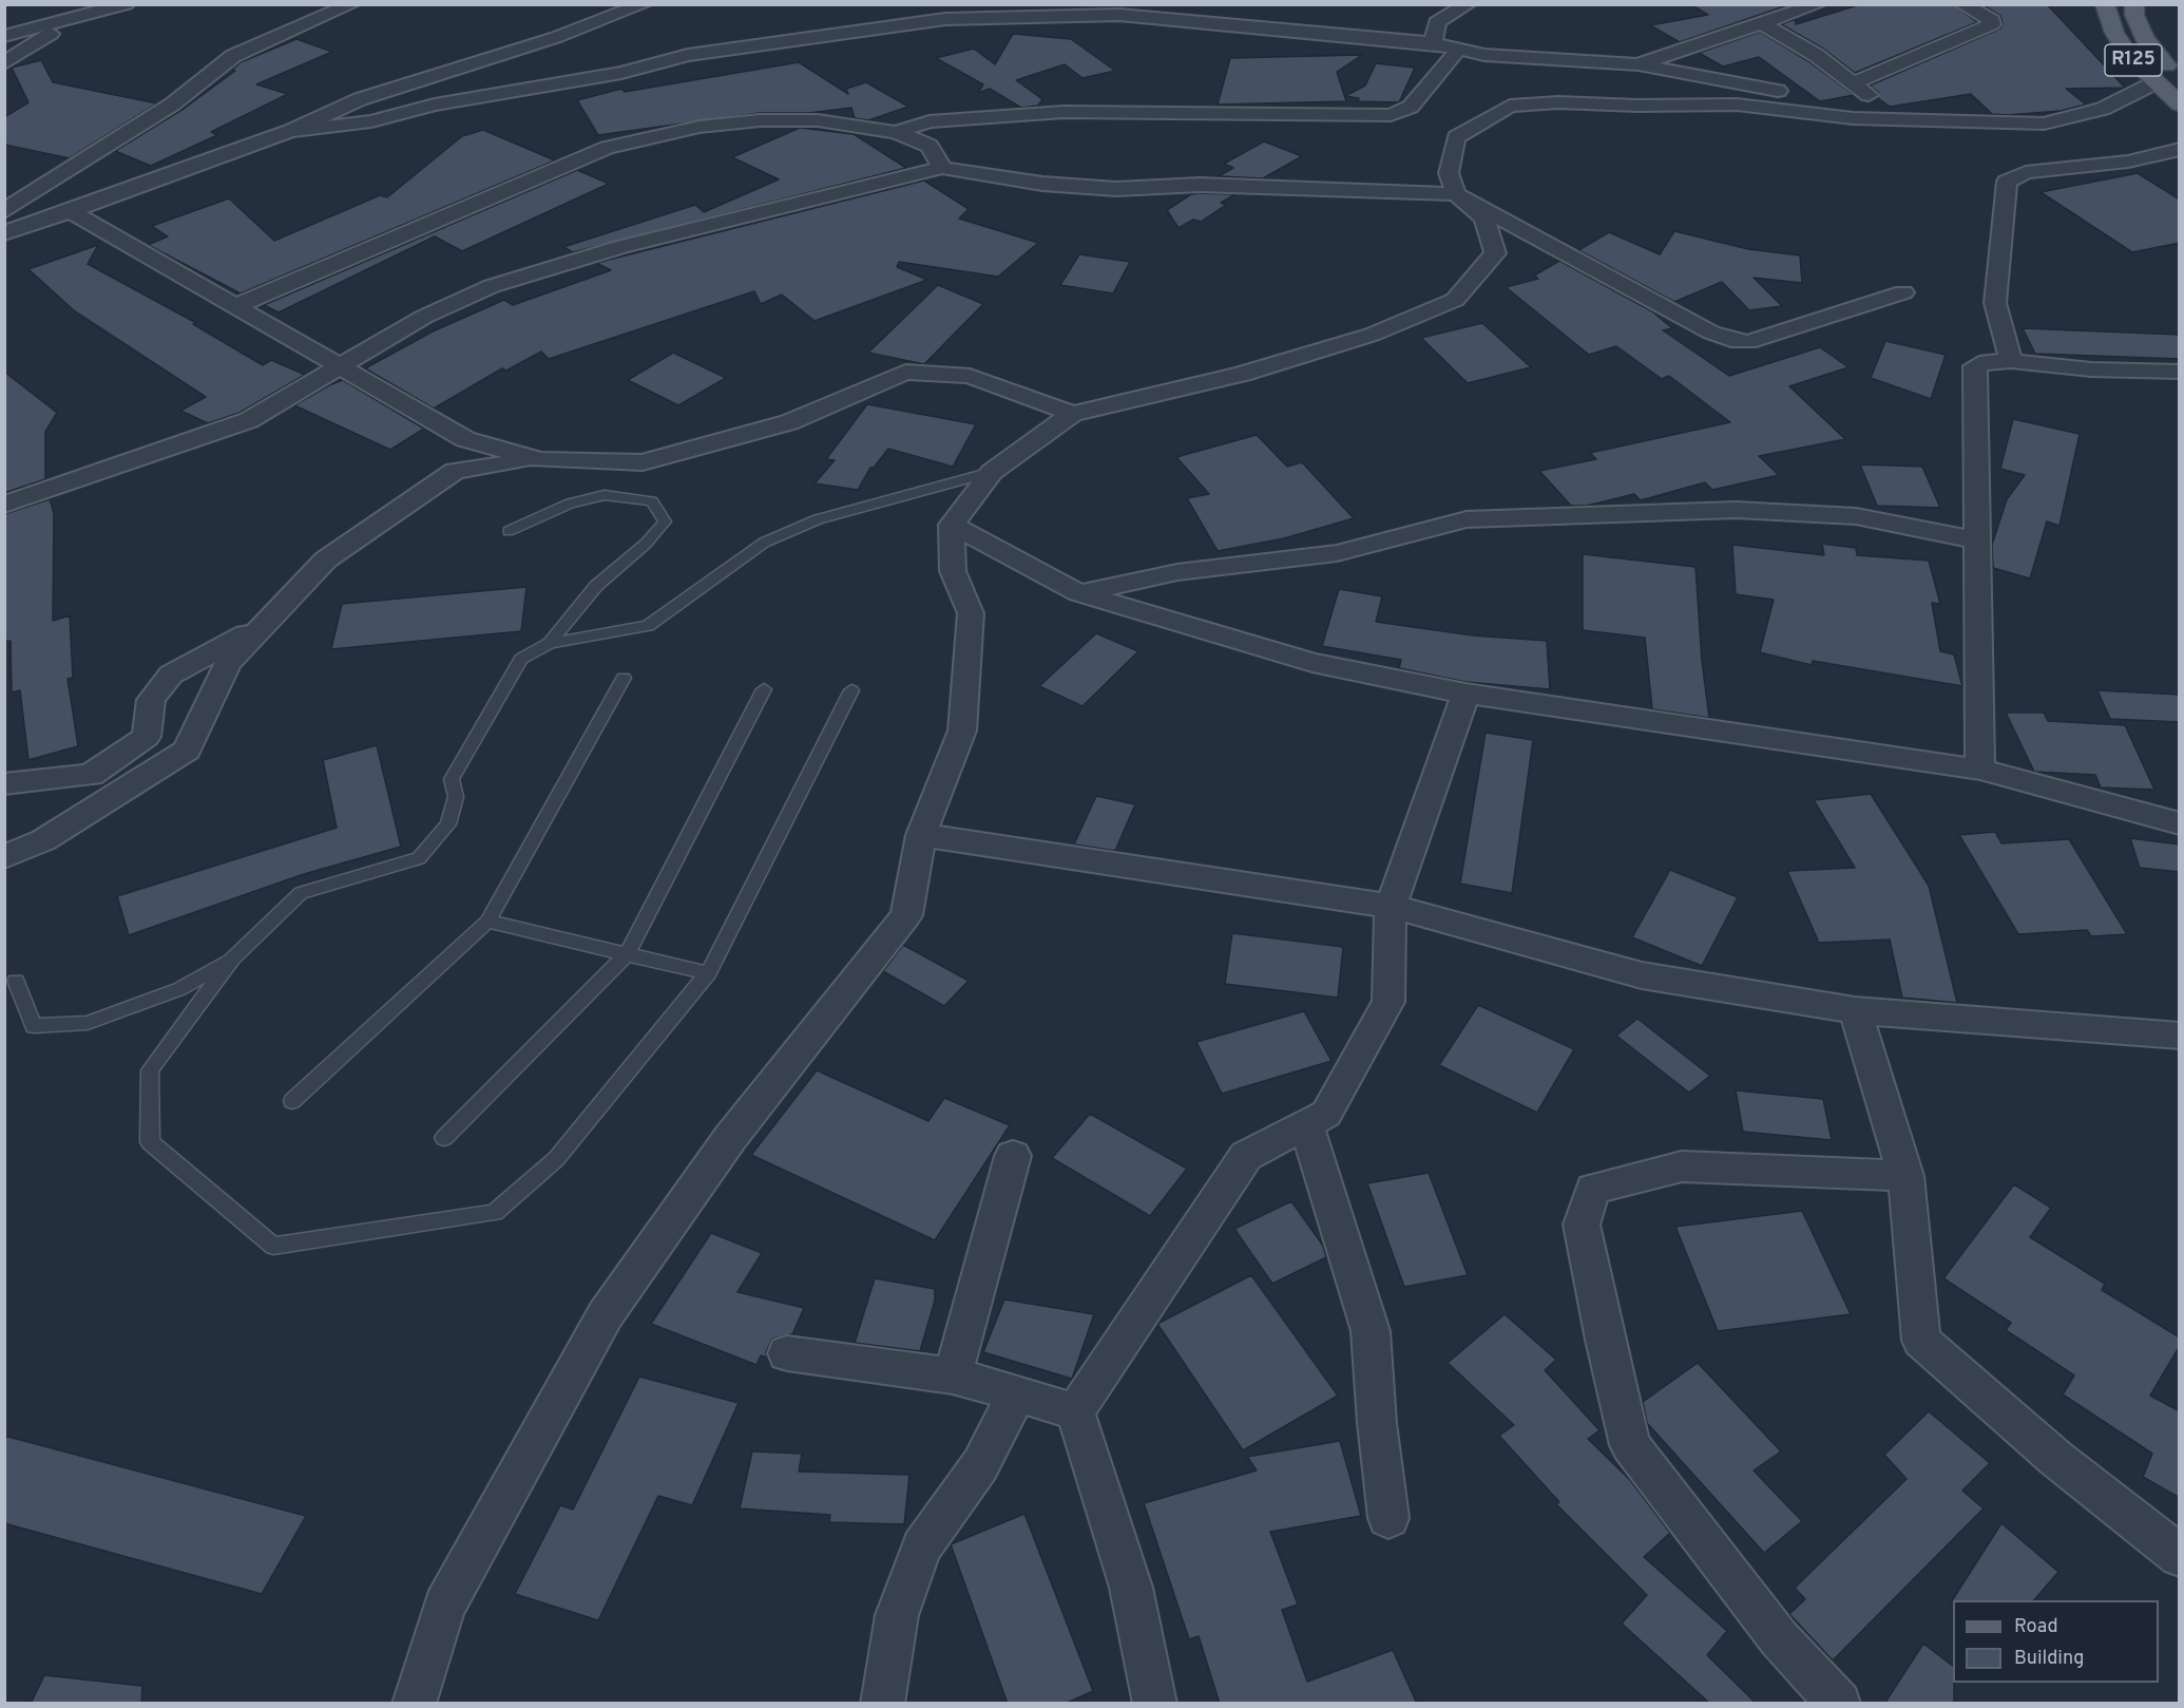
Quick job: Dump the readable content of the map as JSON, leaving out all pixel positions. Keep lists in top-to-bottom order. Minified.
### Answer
{"streets":{"main road":["R125"]},"legend":["Road","Building"]}
